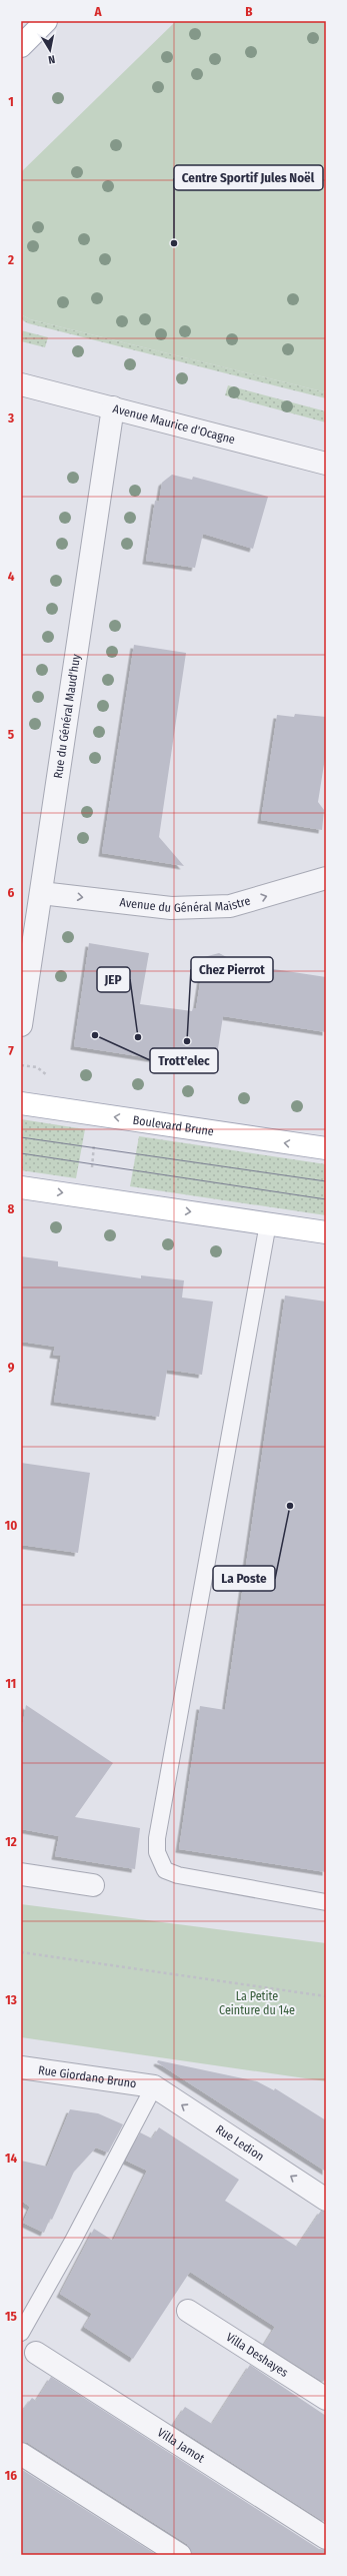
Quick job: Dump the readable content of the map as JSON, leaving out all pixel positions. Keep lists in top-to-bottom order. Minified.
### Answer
{"streets":{"main road":["Boulevard Brune"],"street":["Avenue Maurice d'Ocagne","Rue du Général Maud'huy","Avenue du Général Maistre","Rue Giordano Bruno","Rue Ledion","Villa Deshayes","Villa Jamot"]},"crossings":[["Avenue Maurice d'Ocagne","Rue du Général Maud'huy"],["Rue du Général Maud'huy","Avenue du Général Maistre"],["Rue Giordano Bruno","Rue Ledion"]],"one_way":["Avenue du Général Maistre","Rue Ledion"],"parks":["La Petite Ceinture du 14e"],"places":["Centre Sportif Jules Noël","Trott'elec","JEP","Chez Pierrot","La Poste"],"north":"bottom","grid":{"columns":["A","B"],"rows":["1","2","3","4","5","6","7","8","9","10","11","12","13","14","15","16"]}}
